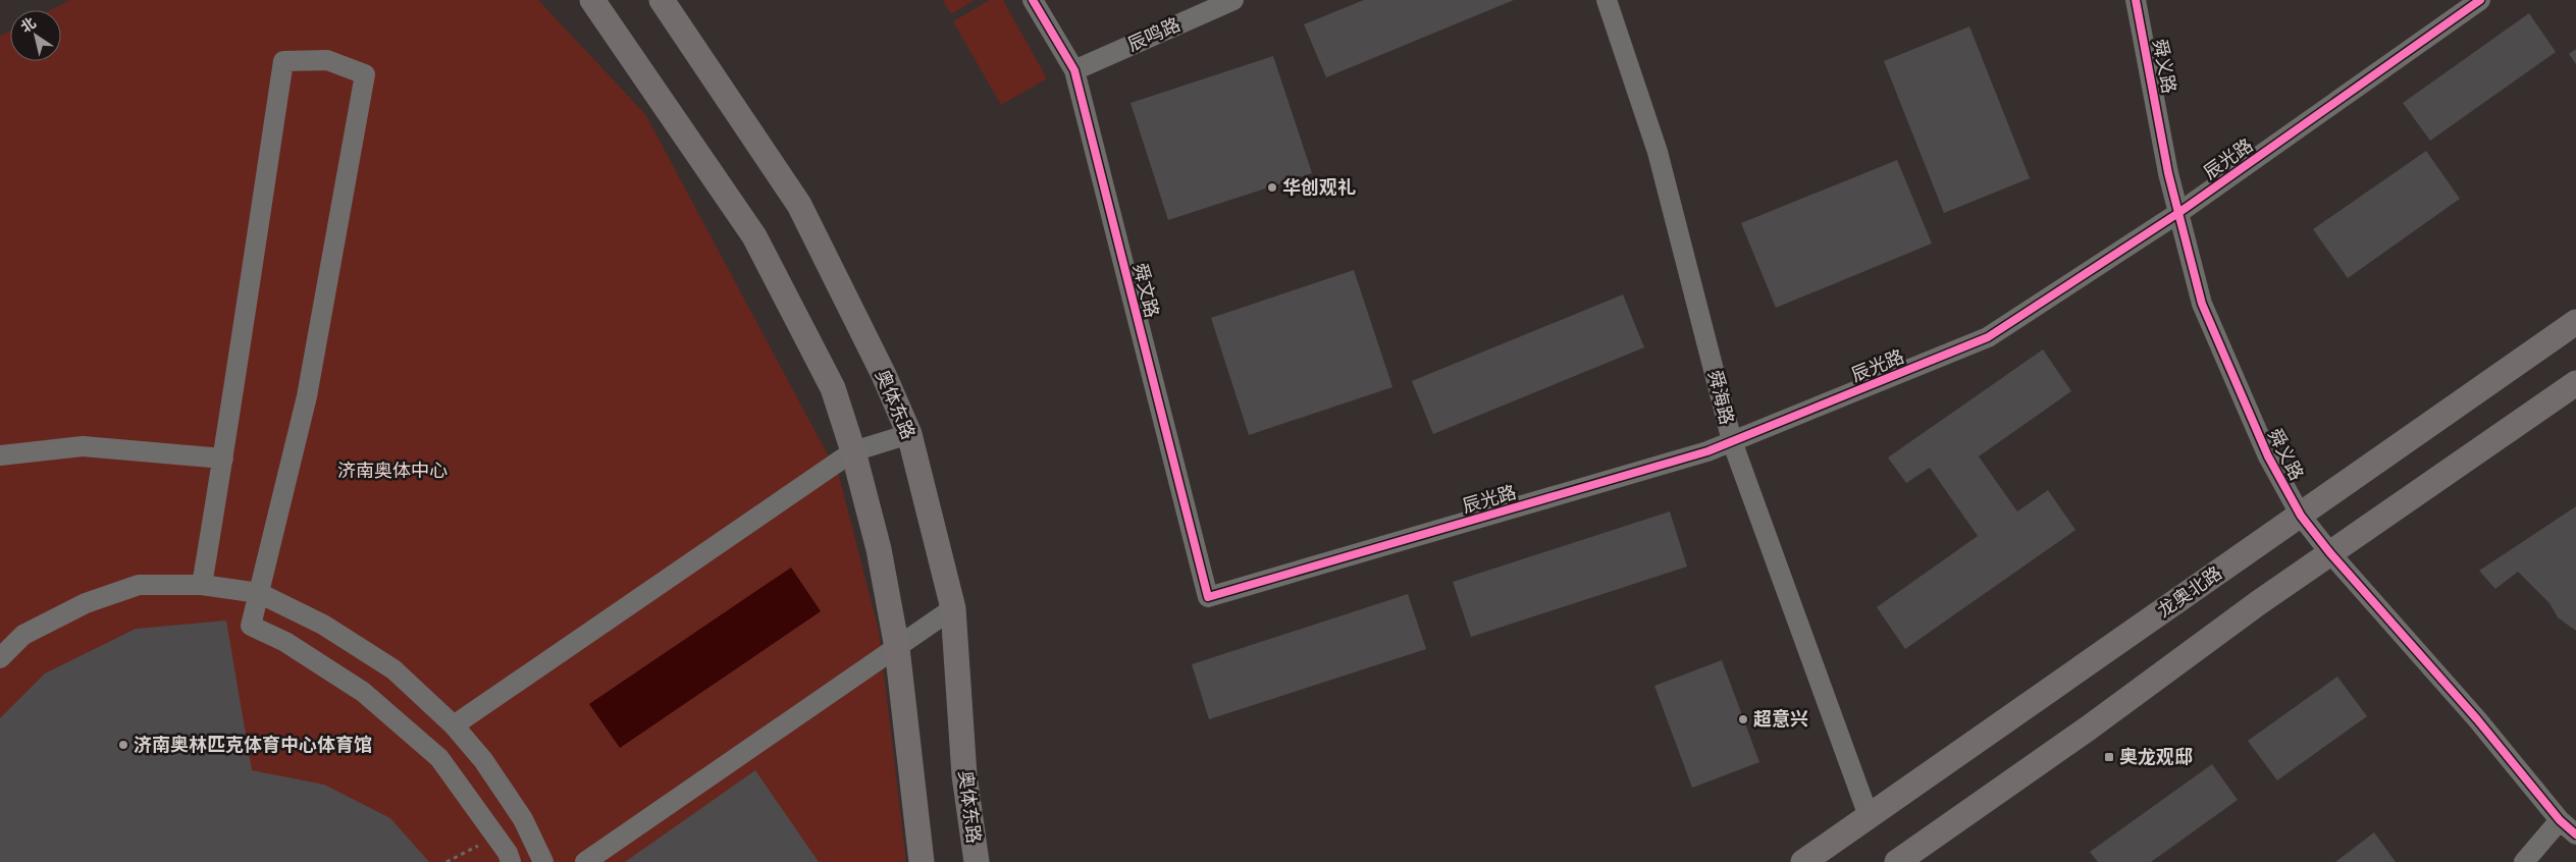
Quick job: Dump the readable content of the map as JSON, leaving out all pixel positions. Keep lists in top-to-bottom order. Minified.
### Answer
{"streets":{"main road":["奥体东路","龙奥北路"],"street":["辰鸣路","舜义路","辰光路","舜文路","舜海路"]},"crossings":[["辰鸣路","舜文路"],["舜义路","辰光路"],["舜义路","龙奥北路"],["辰光路","舜文路"],["辰光路","舜海路"],["舜海路","龙奥北路"]],"parks":["济南奥体中心"],"places":{"other":["华创观礼","超意兴","济南奥林匹克体育中心体育馆"],"transit":["奥龙观邸"]},"north":"top left"}
